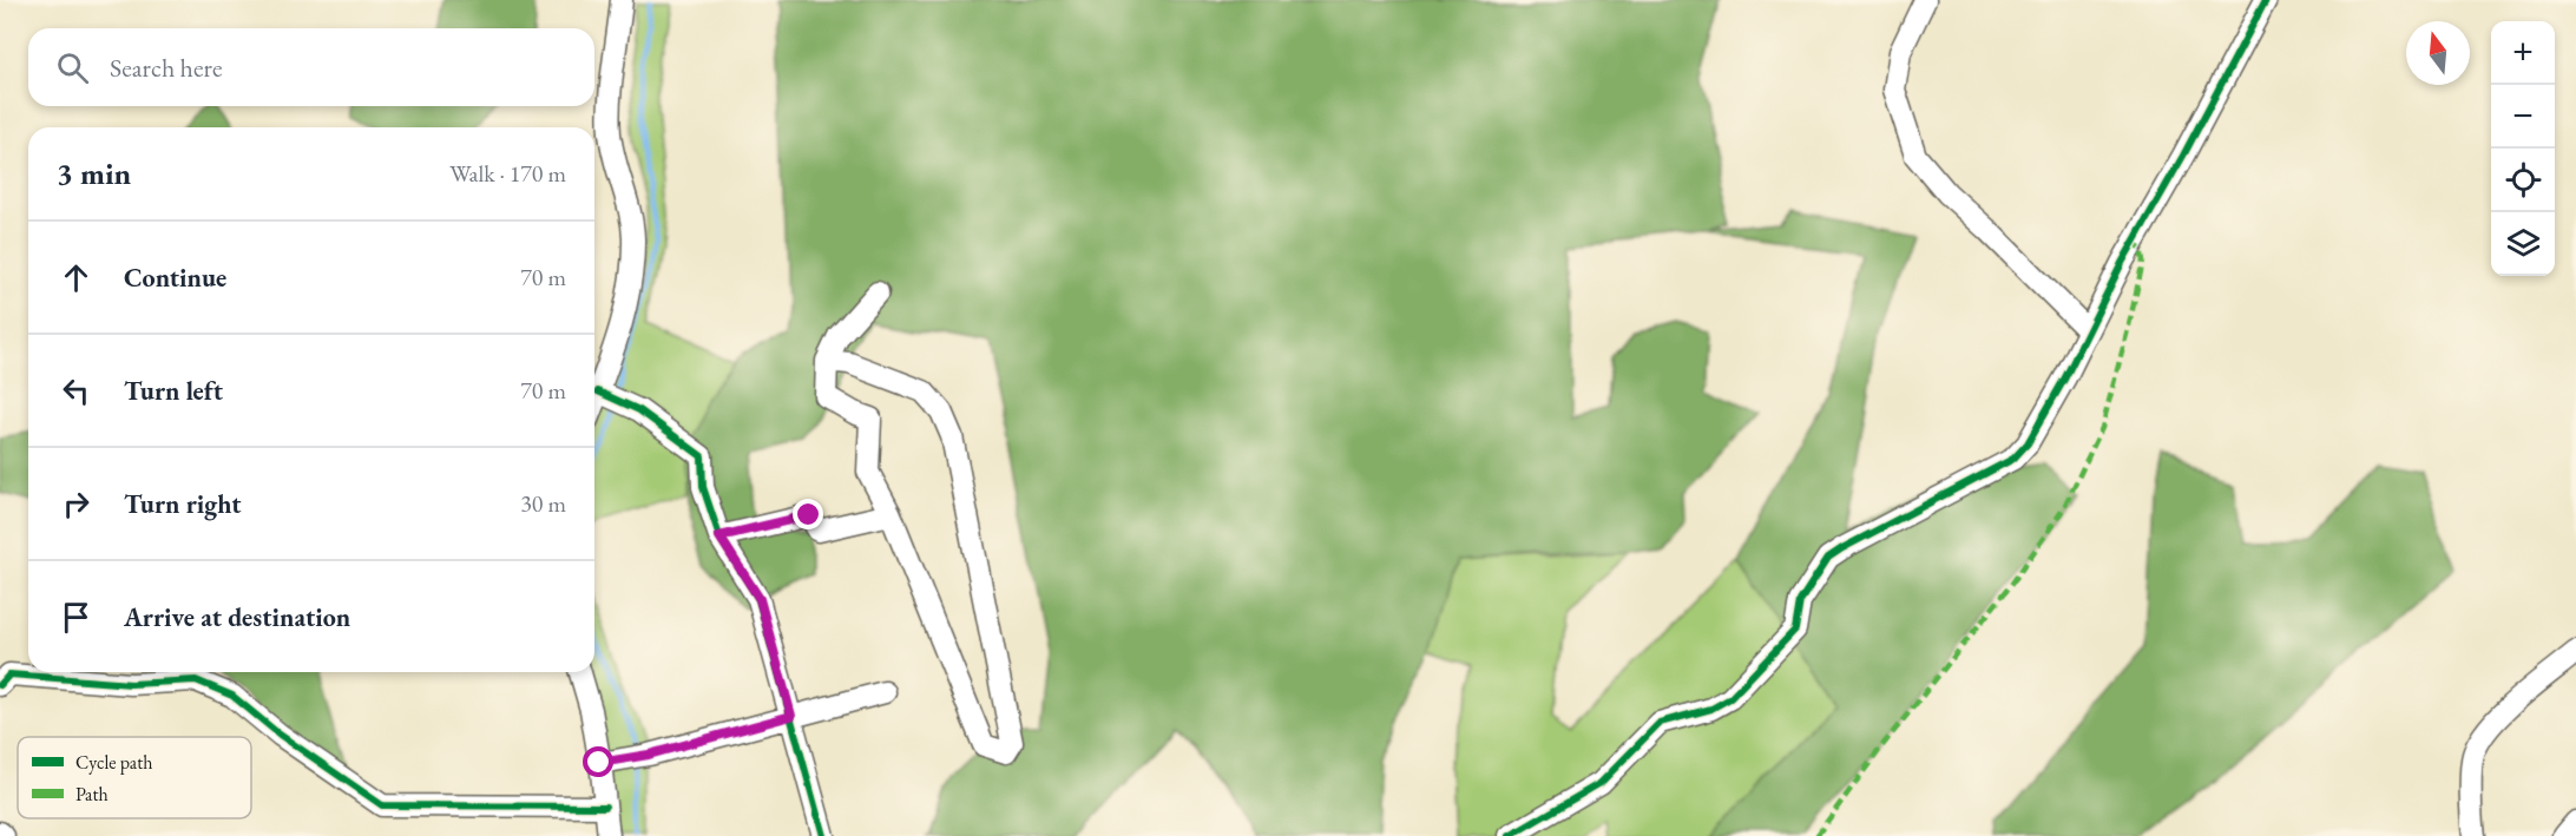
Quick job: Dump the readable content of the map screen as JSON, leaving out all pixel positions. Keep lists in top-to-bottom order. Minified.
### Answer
{"legend":["Cycle path","Path"],"north":"top","page":{"map_buttons":["+","−"],"search":"Search here","heading":["3 min","Walk · 170 m"],"list":[["Continue","70 m"],["Turn left","70 m"],["Turn right","30 m"],"Arrive at destination"]}}
